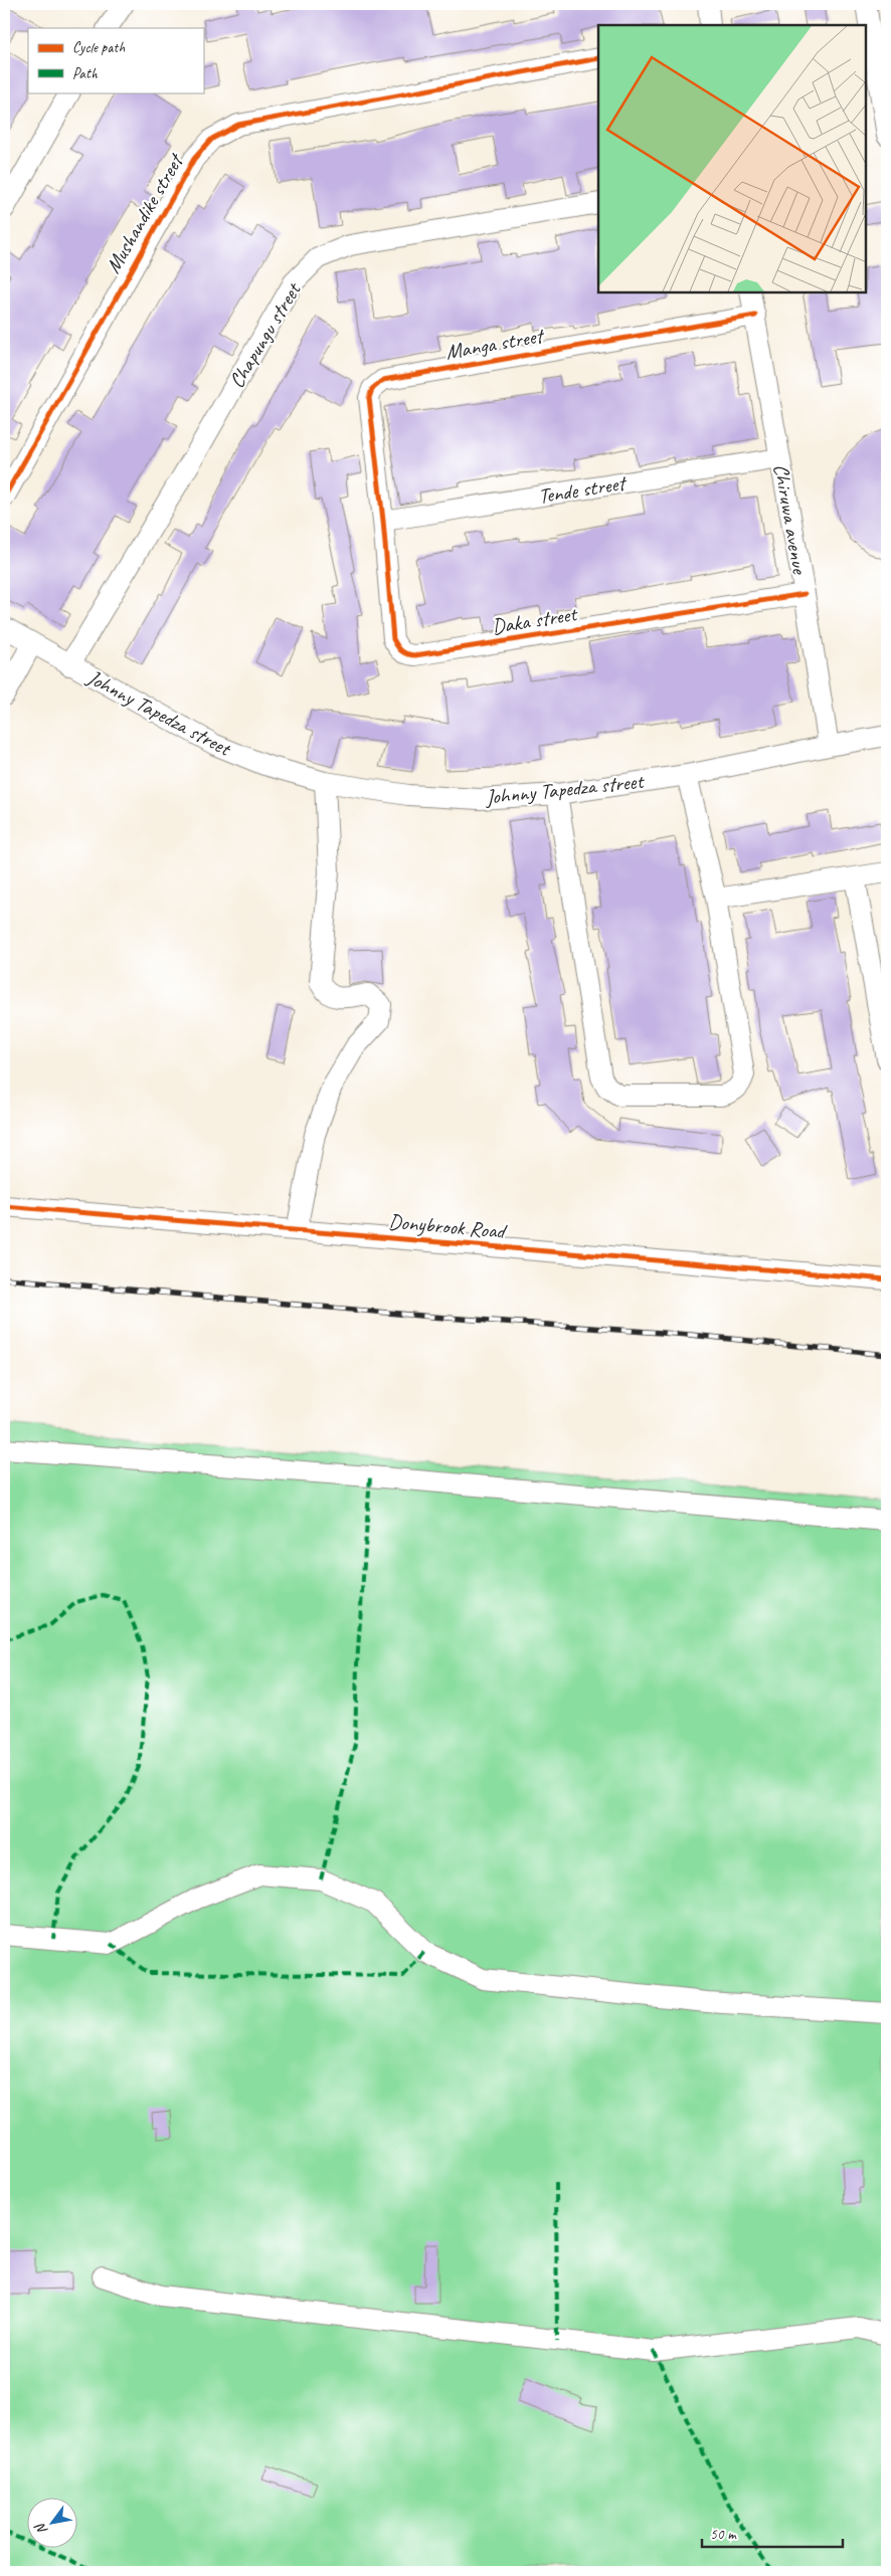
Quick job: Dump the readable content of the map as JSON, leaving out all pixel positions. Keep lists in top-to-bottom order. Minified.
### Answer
{"streets":{"street":["Mushandike street","Chapungu street","Manga street","Tende street","Chiruwa avenue","Daka street","Johnny Tapedza street","Donybrook Road"]},"crossings":[["Chapungu street","Johnny Tapedza street"],["Manga street","Tende street"],["Manga street","Chiruwa avenue"],["Manga street","Daka street"],["Tende street","Chiruwa avenue"],["Tende street","Daka street"],["Chiruwa avenue","Daka street"],["Chiruwa avenue","Johnny Tapedza street"]],"legend":["Cycle path","Path"],"scale_bar":"50 m","north":"bottom left"}
